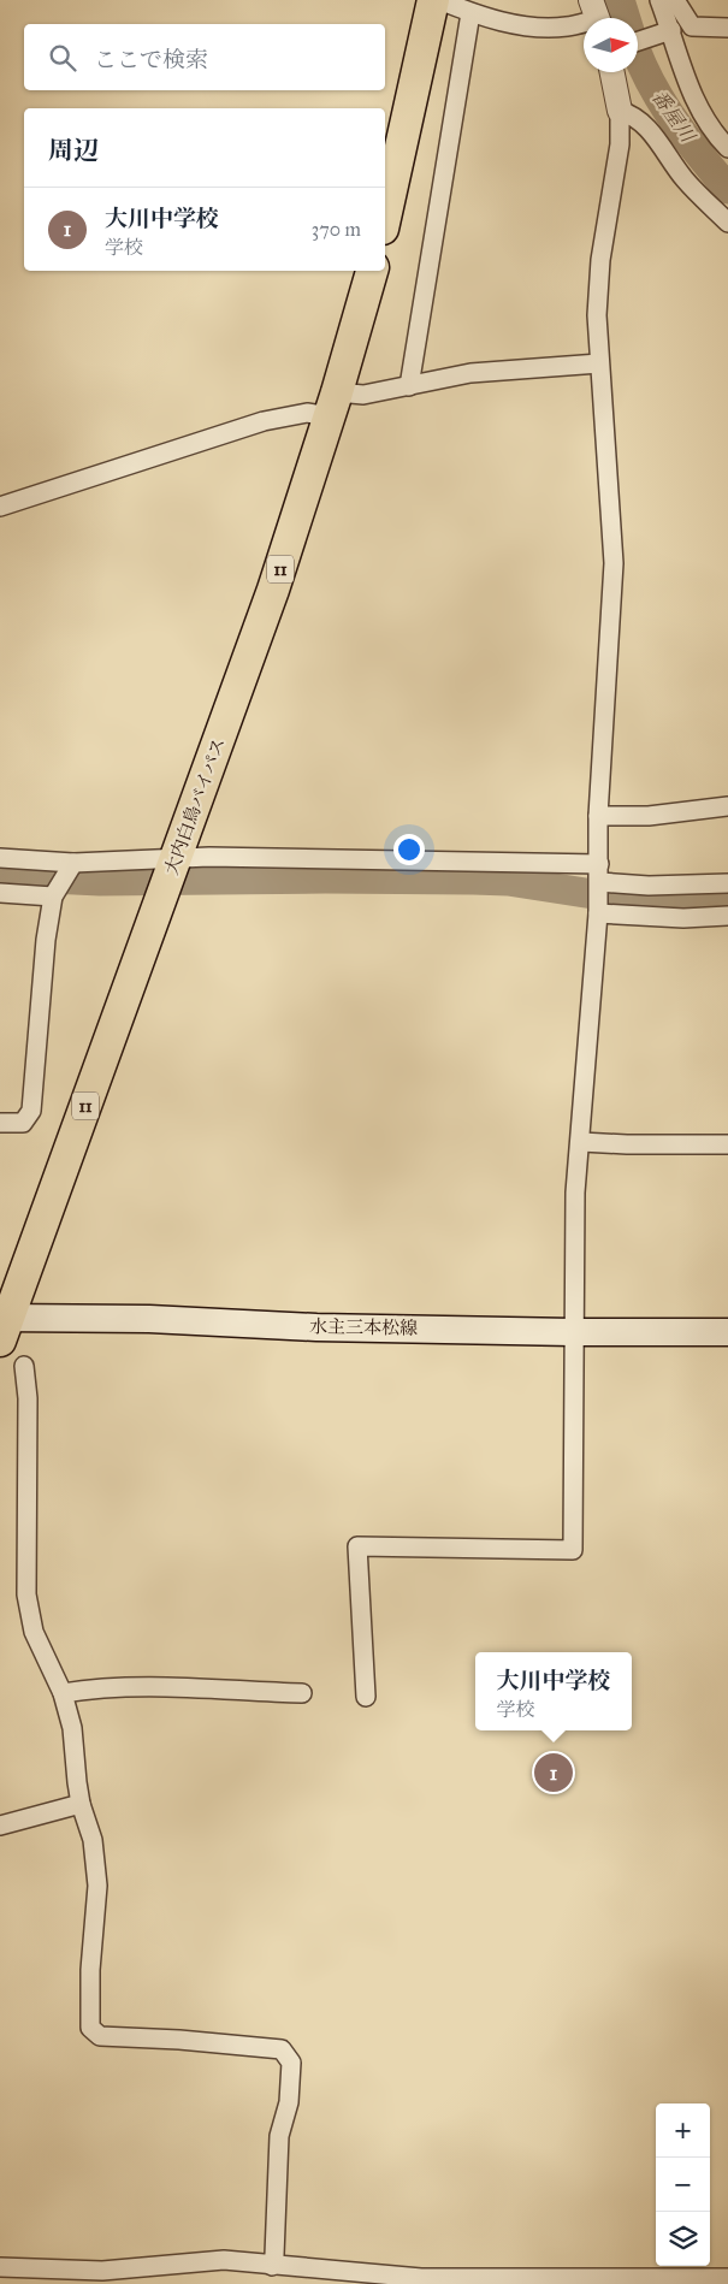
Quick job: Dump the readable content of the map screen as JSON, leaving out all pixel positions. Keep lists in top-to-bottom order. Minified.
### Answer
{"streets":{"highway":["11","大内白鳥バイパス"],"main road":["水主三本松線"]},"crossings":[["大内白鳥バイパス","水主三本松線"]],"water":["番屋川"],"north":"right","page":{"search":"ここで検索","heading":"周辺","list":[{"mark":"1","name":"大川中学校","note":"学校","value":"370 m"}],"popup":["大川中学校","学校"],"pins":"1","map_buttons":["+","−"]}}
